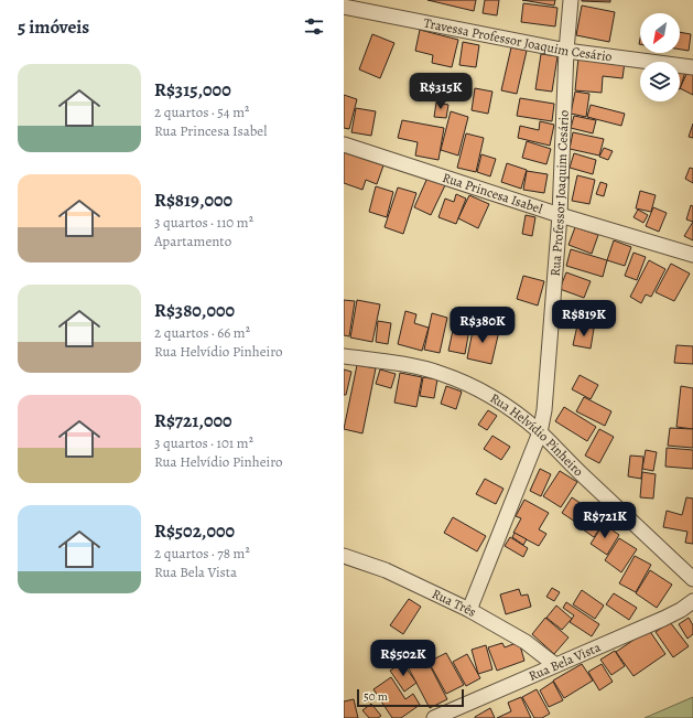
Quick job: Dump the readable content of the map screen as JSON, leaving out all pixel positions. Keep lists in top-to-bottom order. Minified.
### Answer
{"streets":{"street":["Travessa Professor Joaquim Cesário","Rua Princesa Isabel","Rua Professor Joaquim Cesário","Rua Helvídio Pinheiro","Rua Três","Rua Bela Vista"]},"crossings":[["Travessa Professor Joaquim Cesário","Rua Professor Joaquim Cesário"],["Rua Princesa Isabel","Rua Professor Joaquim Cesário"],["Rua Professor Joaquim Cesário","Rua Helvídio Pinheiro"],["Rua Professor Joaquim Cesário","Rua Três"],["Rua Três","Rua Bela Vista"]],"scale_bar":"50 m","north":"bottom left","page":{"heading":"5 imóveis","list":[{"name":"R$315,000","note":"2 quartos · 54 m² · Rua Princesa Isabel"},{"name":"R$819,000","note":"3 quartos · 110 m² · Apartamento"},{"name":"R$380,000","note":"2 quartos · 66 m² · Rua Helvídio Pinheiro"},{"name":"R$721,000","note":"3 quartos · 101 m² · Rua Helvídio Pinheiro"},{"name":"R$502,000","note":"2 quartos · 78 m² · Rua Bela Vista"}],"price":["R$315K","R$819K","R$380K","R$721K","R$502K"],"scale":"50 m"}}
